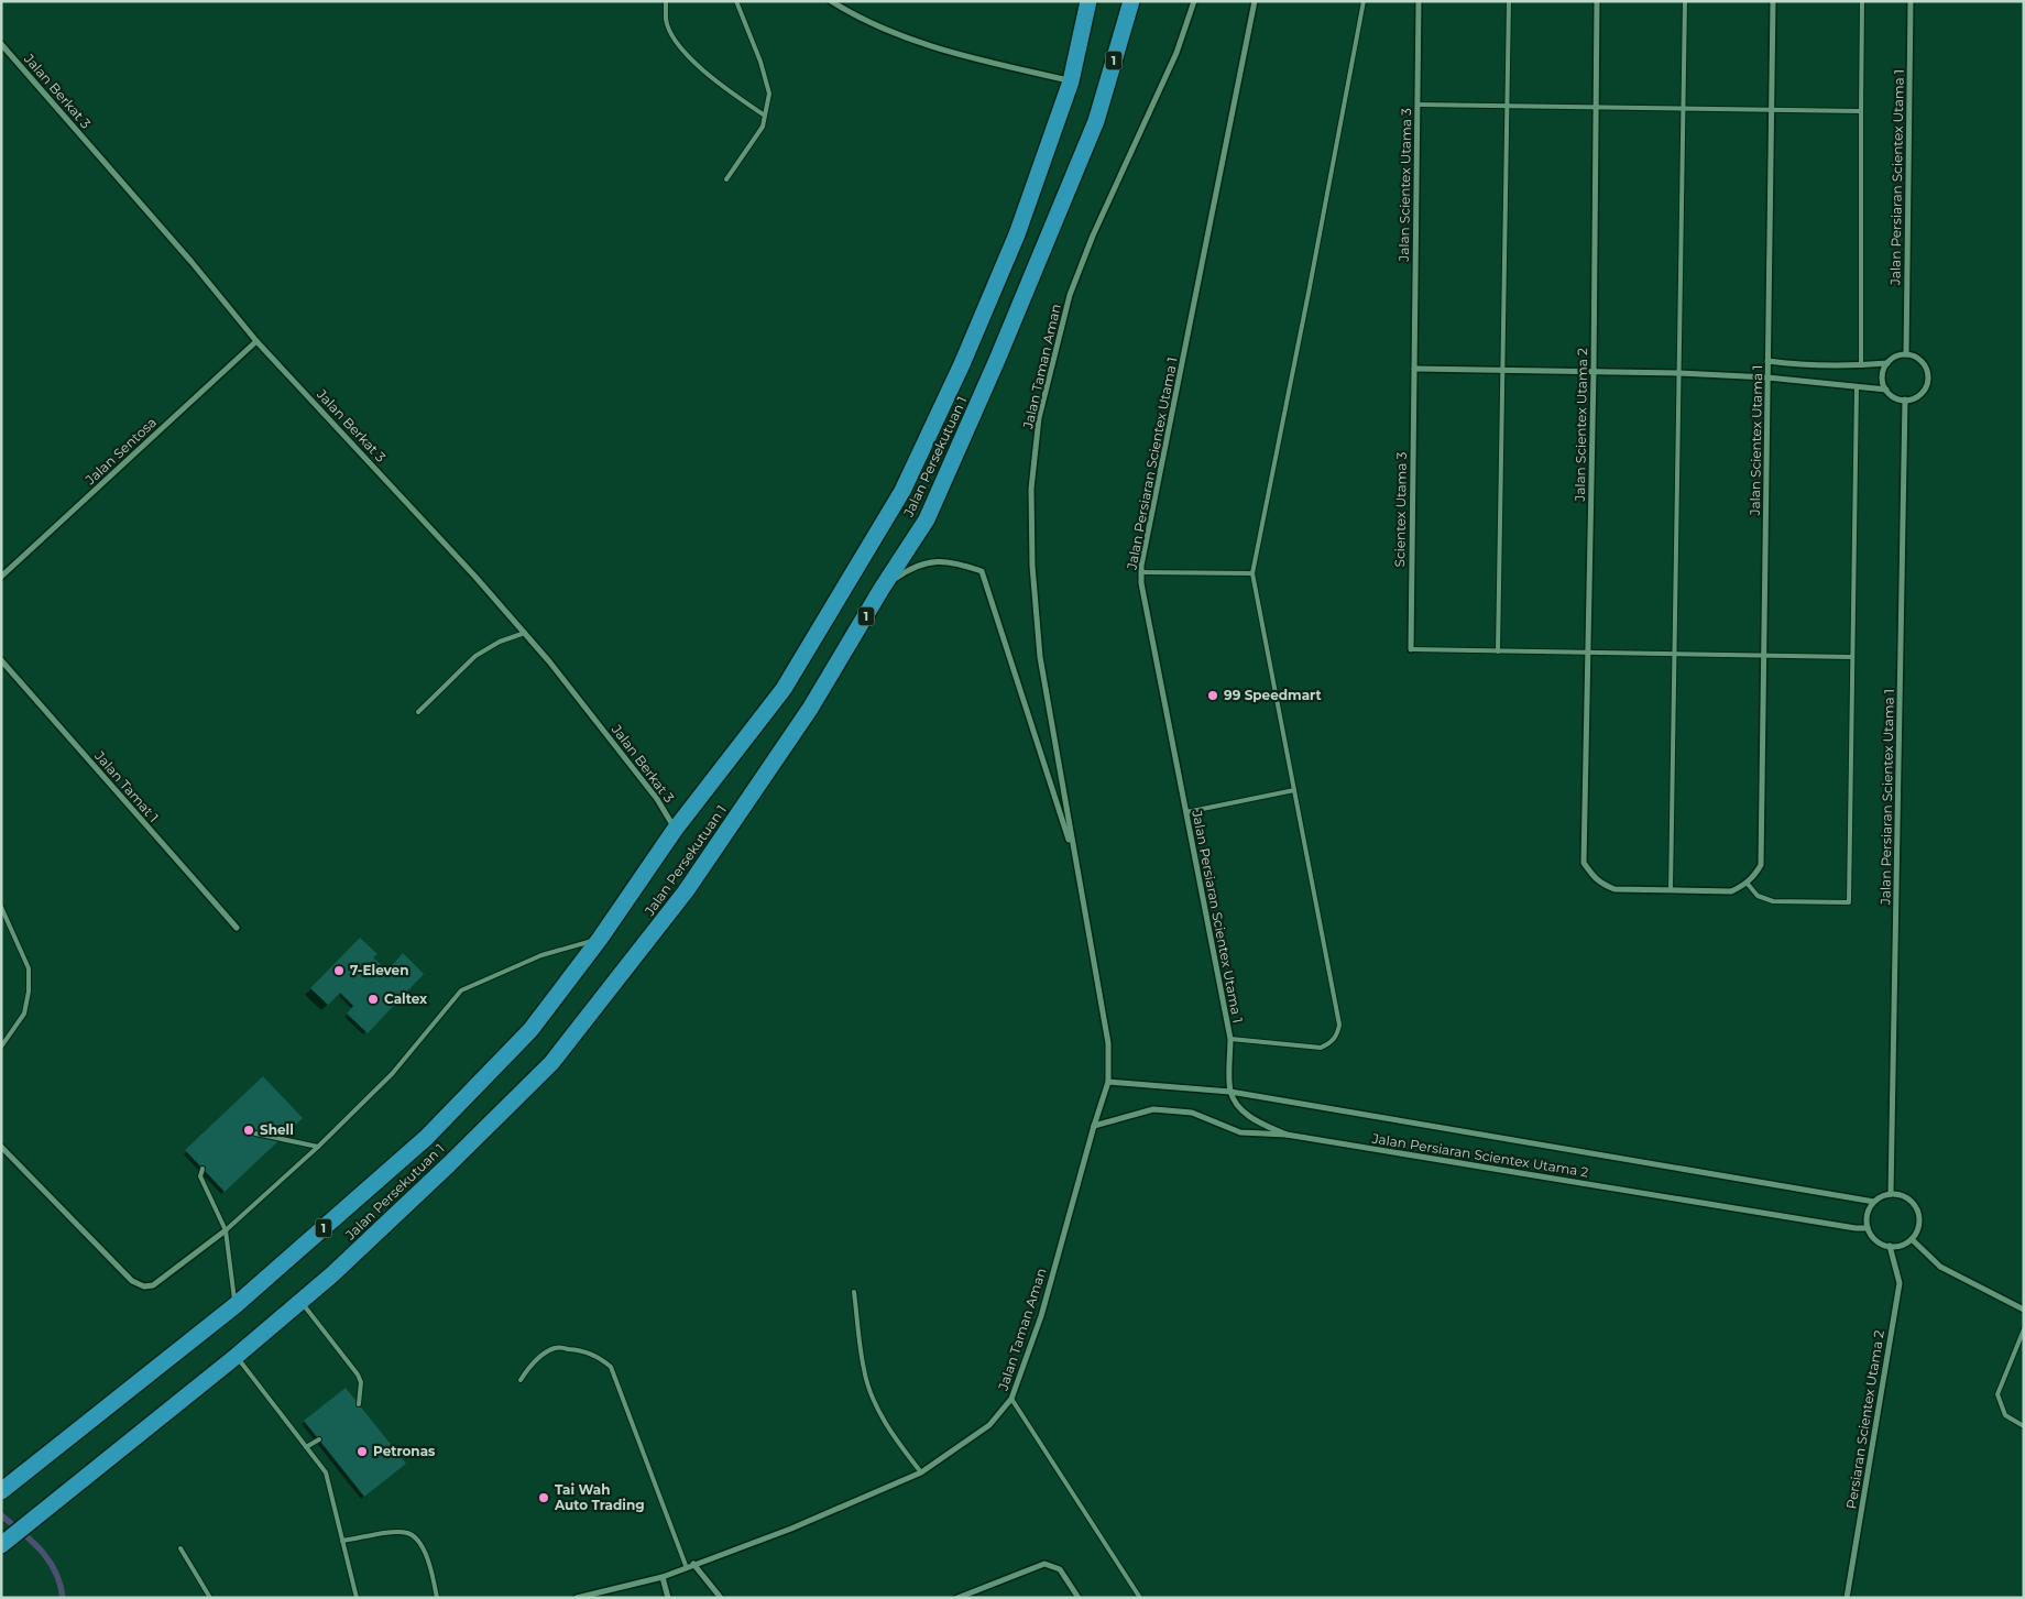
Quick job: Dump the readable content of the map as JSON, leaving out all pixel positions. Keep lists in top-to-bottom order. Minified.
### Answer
{"streets":{"highway":["1","Jalan Persekutuan 1"],"street":["Jalan Berkat 3","Jalan Persiaran Scientex Utama 1","Jalan Scientex Utama 3","Jalan Taman Aman","Jalan Scientex Utama 2","Jalan Scientex Utama 1","Jalan Sentosa","Scientex Utama 3","Jalan Tamat 1","Jalan Persiaran Scientex Utama 2","Persiaran Scientex Utama 2"]},"crossings":[["Jalan Berkat 3","Jalan Sentosa"],["Jalan Berkat 3","Jalan Persekutuan 1"],["Jalan Persiaran Scientex Utama 1","Jalan Persiaran Scientex Utama 2"],["Jalan Persiaran Scientex Utama 1","Persiaran Scientex Utama 2"],["Jalan Scientex Utama 3","Scientex Utama 3"],["Jalan Taman Aman","Jalan Persekutuan 1"],["Jalan Taman Aman","Jalan Persiaran Scientex Utama 2"],["Jalan Persiaran Scientex Utama 2","Persiaran Scientex Utama 2"]],"places":["99 Speedmart","7-Eleven","Caltex","Shell","Petronas","Tai Wah Auto Trading"]}
